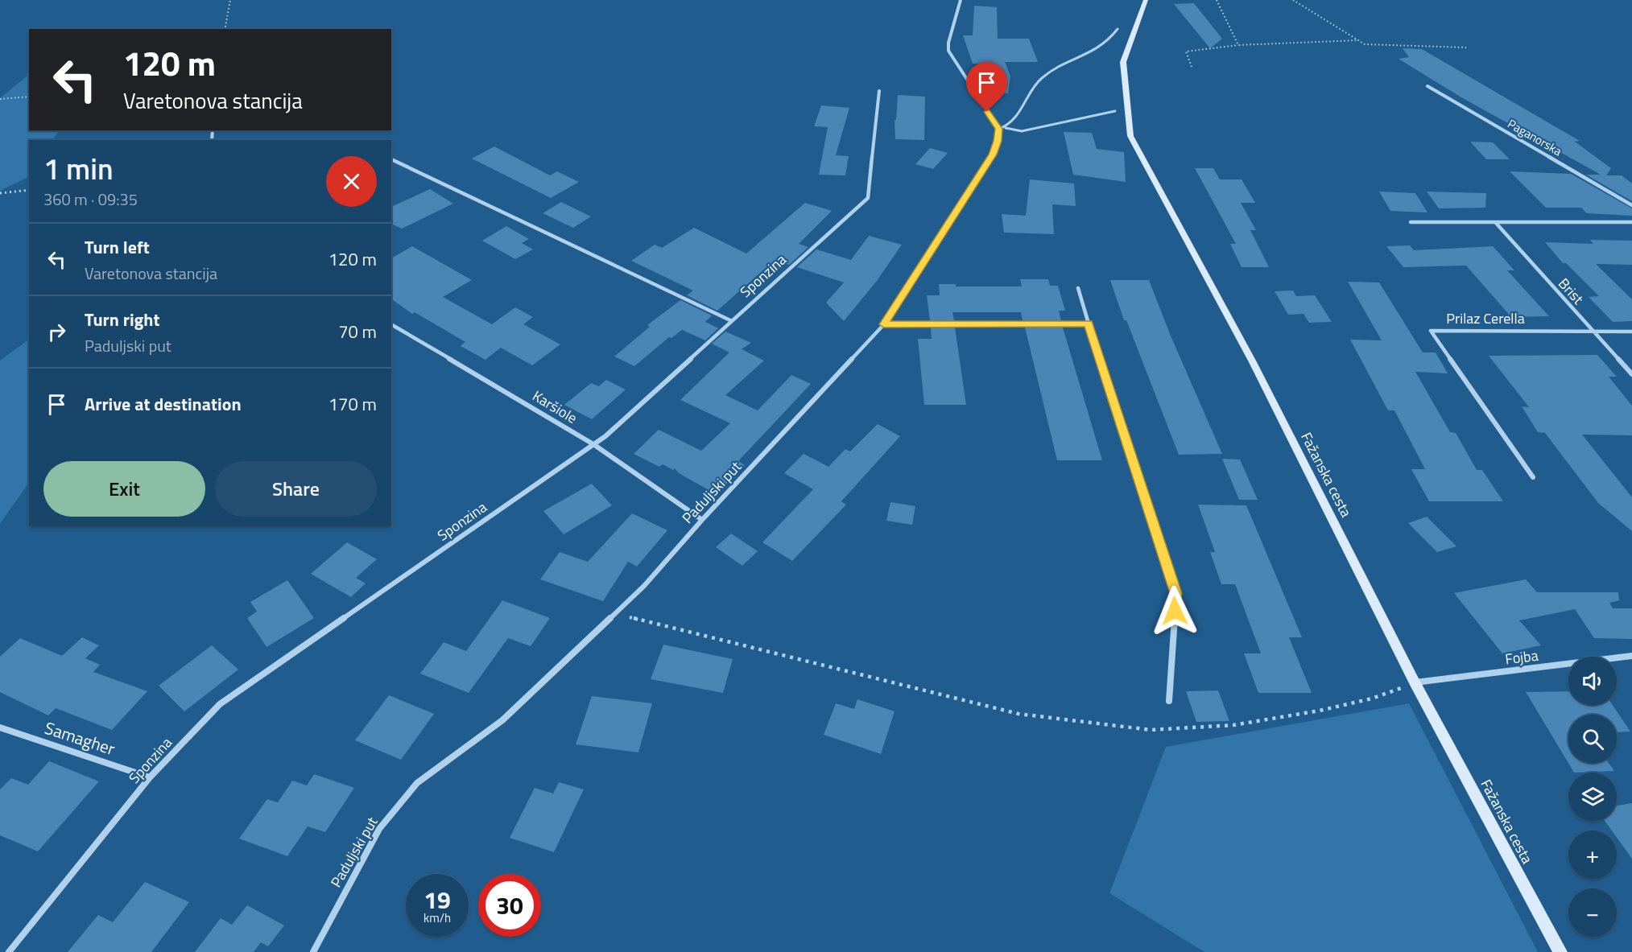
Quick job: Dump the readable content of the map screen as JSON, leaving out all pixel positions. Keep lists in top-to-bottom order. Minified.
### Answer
{"streets":{"main road":["Fažanska cesta"],"street":["Paganorska","Sponzina","Brist","Prilaz Cerella","Karšiole","Paduljski put","Fojba","Samagher"]},"crossings":[["Sponzina","Karšiole"],["Sponzina","Samagher"],["Brist","Prilaz Cerella"],["Karšiole","Paduljski put"],["Fažanska cesta","Fojba"]],"page":{"turn":["120 m","Varetonova stancija"],"heading":["1 min","360 m · 09:35"],"list":[{"name":"Turn left","note":"Varetonova stancija","value":"120 m"},{"name":"Turn right","note":"Paduljski put","value":"70 m"},{"name":"Arrive at destination","value":"170 m"}],"buttons":["Exit","Share"],"map_buttons":["+","−"],"speed":"19 km/h","limit":"30"}}
